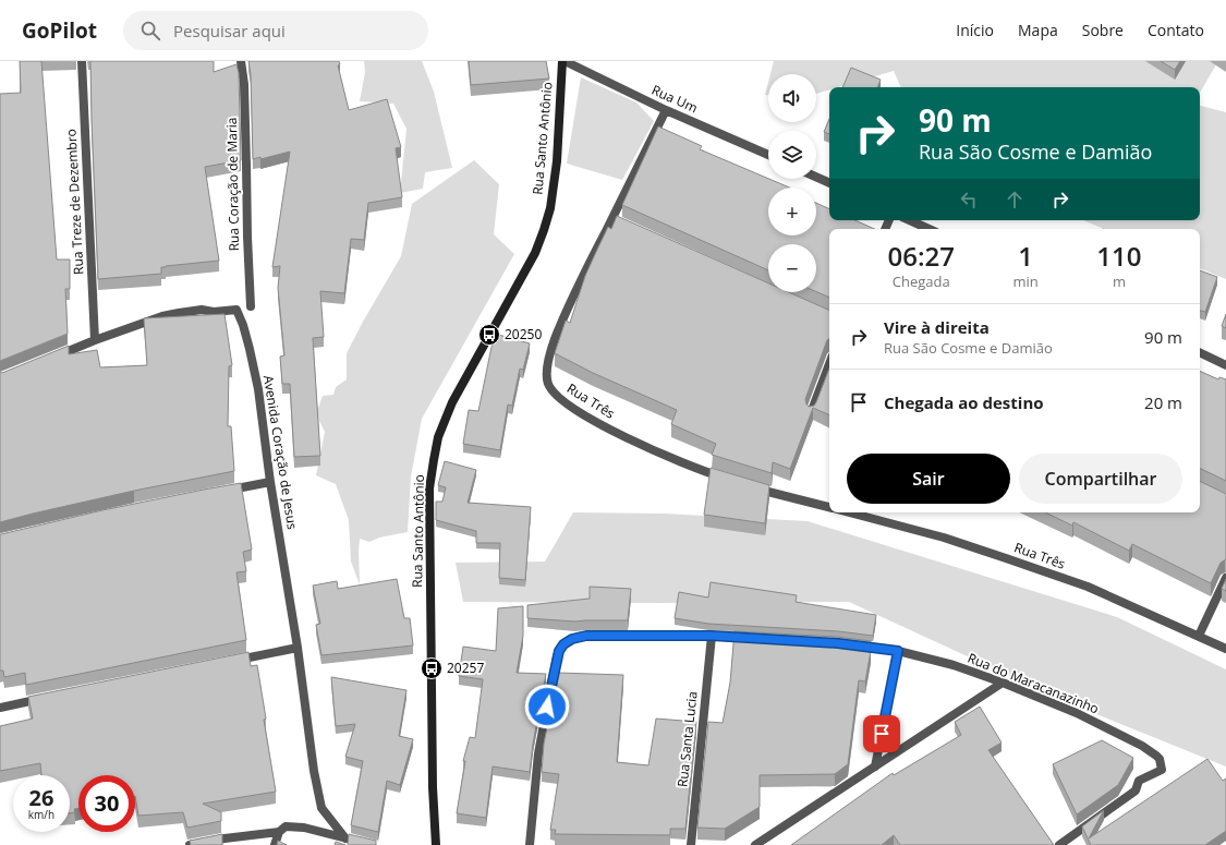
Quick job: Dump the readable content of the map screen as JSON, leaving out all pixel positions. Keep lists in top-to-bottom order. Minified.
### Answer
{"streets":{"main road":["Rua Santo Antônio"],"street":["Rua Um","Rua Coração de Maria","Rua Treze de Dezembro","Rua Três","Avenida Coração de Jesus","Rua do Maracanazinho","Rua Santa Lucia"]},"crossings":[["Rua Um","Rua Santo Antônio"],["Rua Um","Rua Três"],["Rua Treze de Dezembro","Avenida Coração de Jesus"]],"places":{"bus stop":["20250","20257"]},"page":{"header":"GoPilot","search":"Pesquisar aqui","nav":["Início","Mapa","Sobre","Contato"],"map_buttons":["+","−"],"turn":["90 m","Rua São Cosme e Damião"],"eta":["06:27","Chegada","1","min","110","m"],"list":[{"name":"Vire à direita","note":"Rua São Cosme e Damião","value":"90 m"},{"name":"Chegada ao destino","value":"20 m"}],"buttons":["Sair","Compartilhar"],"speed":"26 km/h","limit":"30"}}
